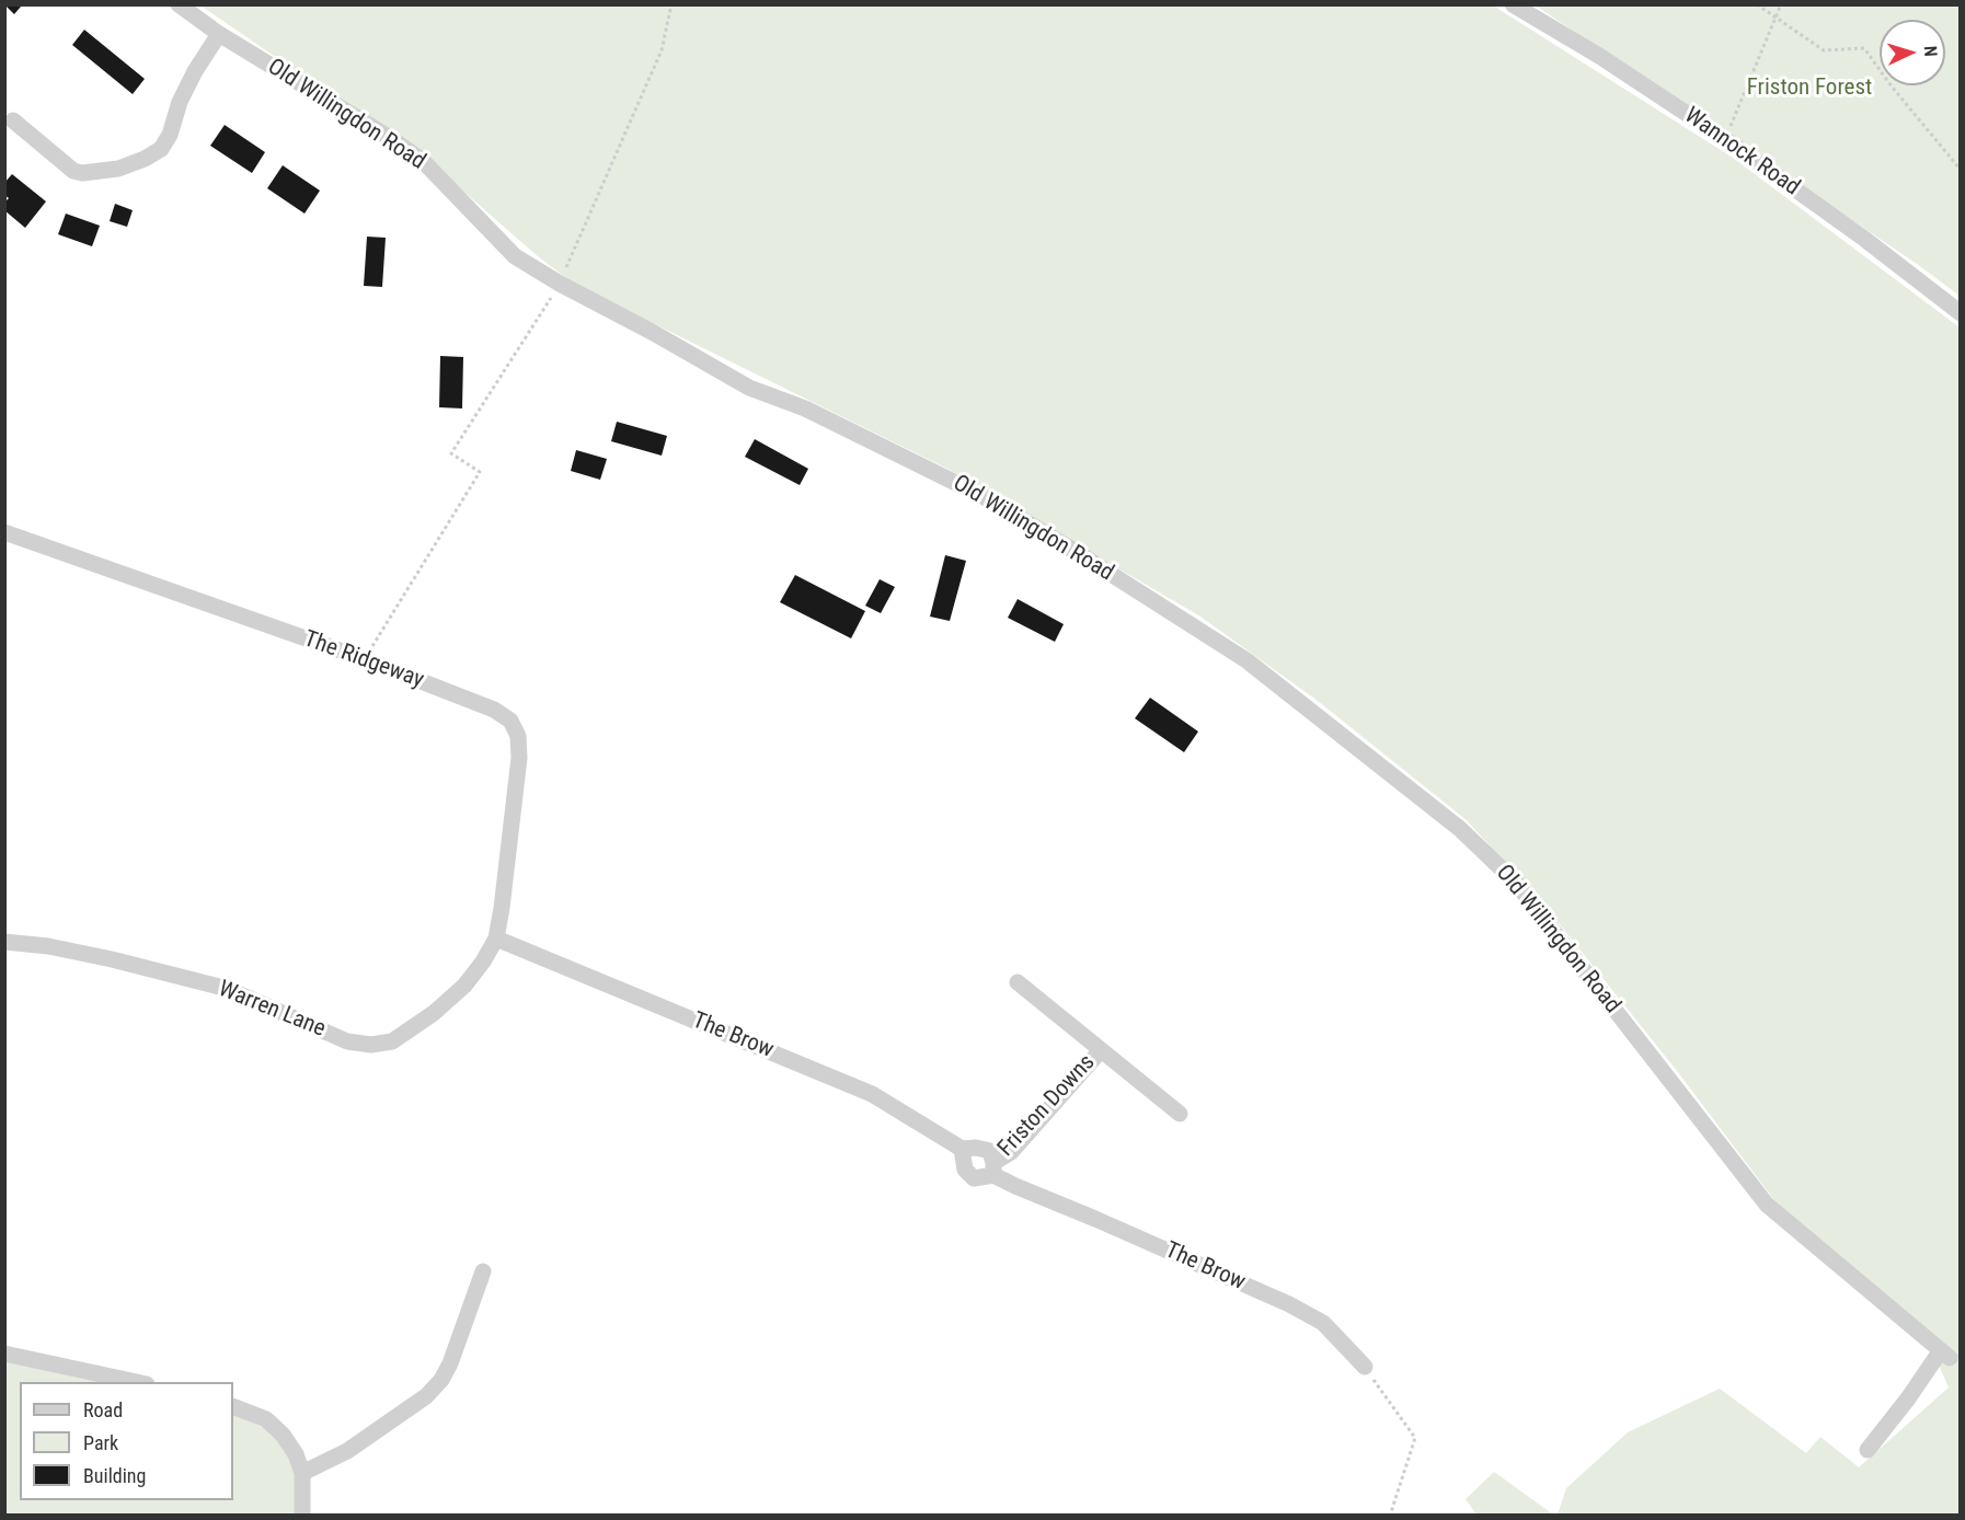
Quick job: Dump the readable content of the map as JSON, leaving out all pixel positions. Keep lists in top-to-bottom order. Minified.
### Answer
{"streets":{"street":["Old Willingdon Road","Wannock Road","The Ridgeway","Warren Lane","The Brow","Friston Downs"]},"crossings":[["The Ridgeway","Warren Lane"],["The Ridgeway","The Brow"],["Warren Lane","The Brow"],["The Brow","Friston Downs"]],"parks":["Friston Forest"],"legend":["Road","Park","Building"],"north":"right"}
